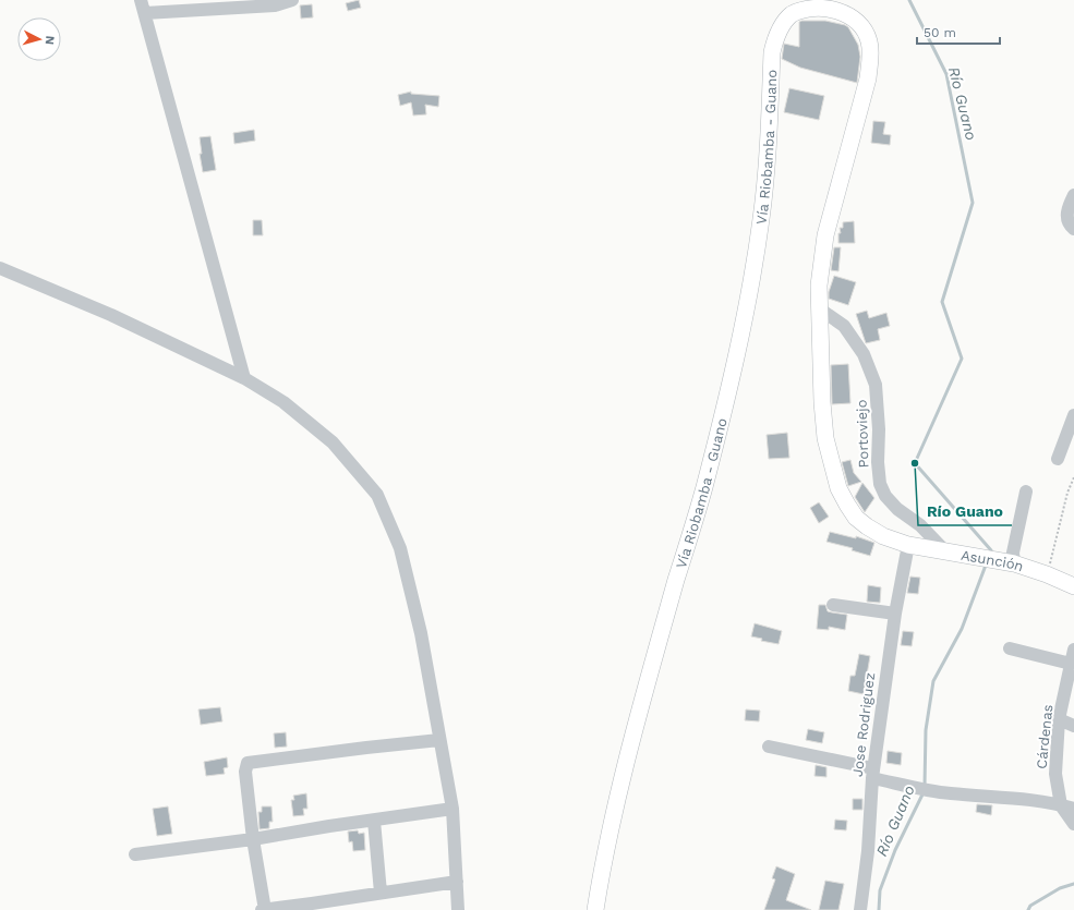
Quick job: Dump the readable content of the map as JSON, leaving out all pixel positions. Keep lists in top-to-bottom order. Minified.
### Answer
{"streets":{"main road":["Vía Riobamba - Guano","Asunción"],"street":["Portoviejo","Jose Rodriguez","Cárdenas"]},"crossings":[["Vía Riobamba - Guano","Portoviejo"],["Vía Riobamba - Guano","Asunción"],["Vía Riobamba - Guano","Jose Rodriguez"],["Portoviejo","Asunción"],["Asunción","Jose Rodriguez"]],"water":["Río Guano"],"places":["Río Guano"],"scale_bar":"50 m","north":"right"}
